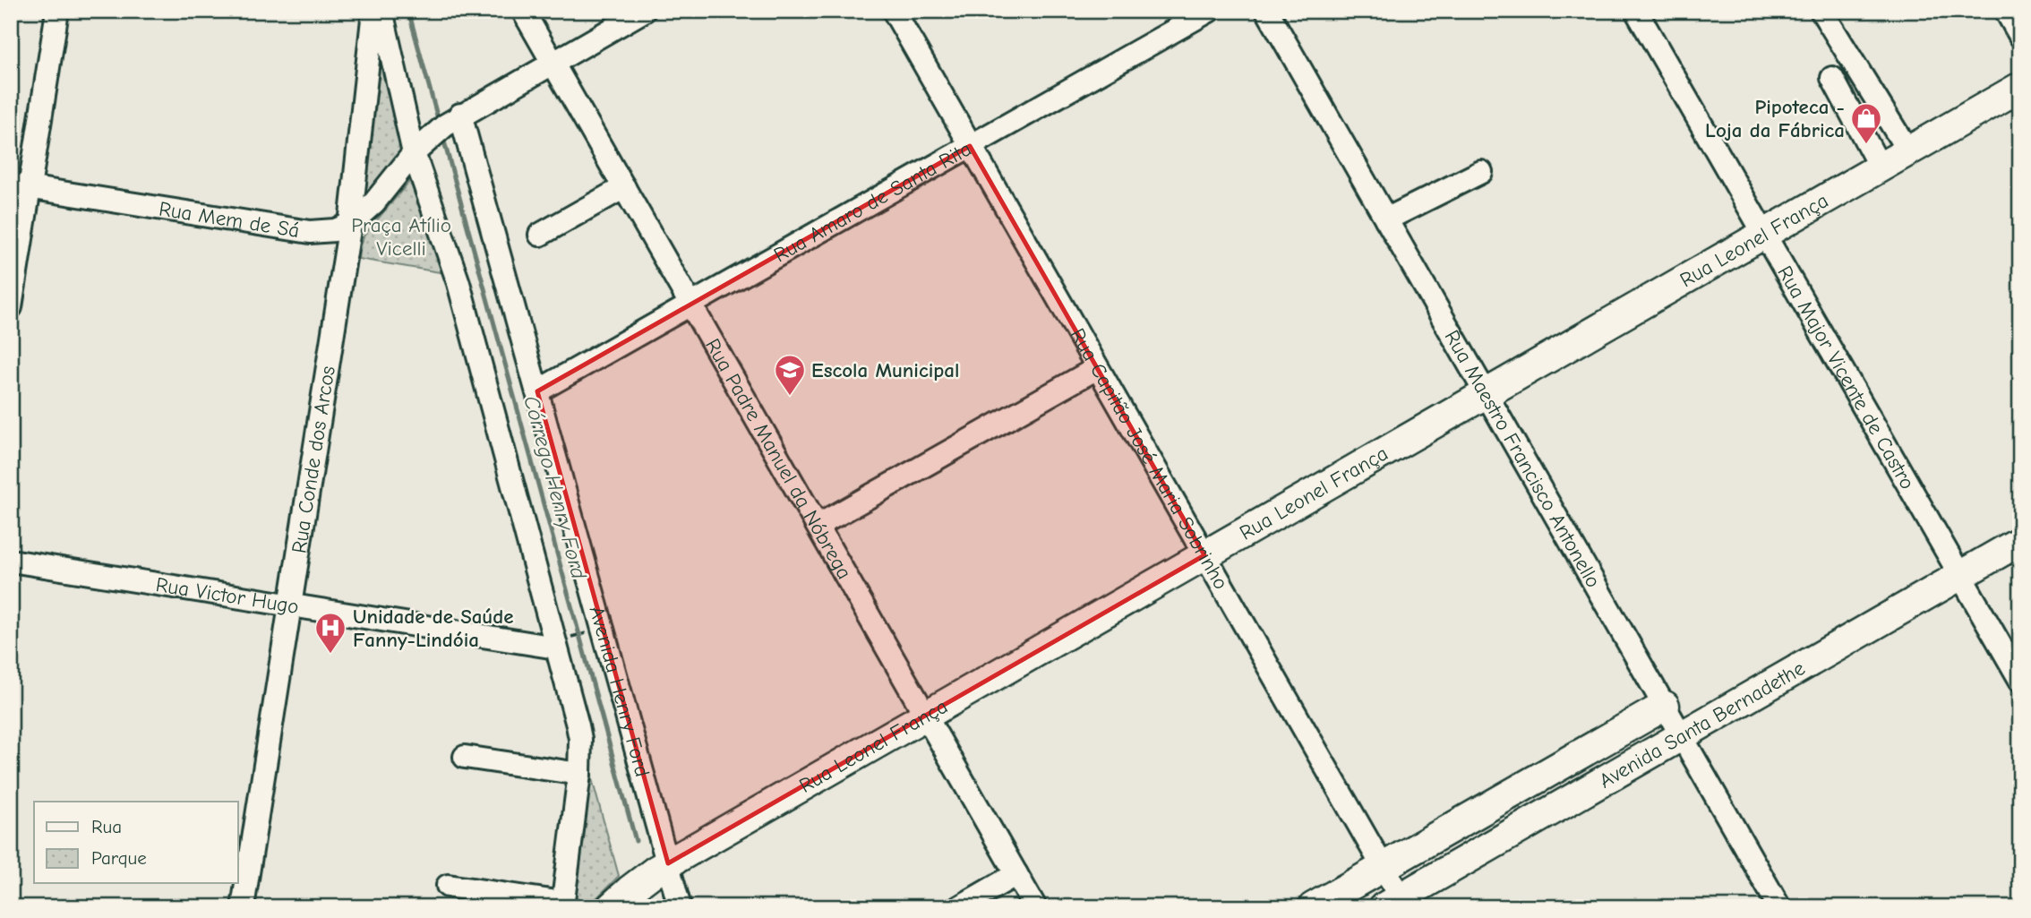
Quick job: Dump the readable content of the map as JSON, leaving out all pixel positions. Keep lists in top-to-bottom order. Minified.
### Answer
{"streets":{"main road":["Rua Leonel França","Avenida Santa Bernadethe"],"street":["Rua Amaro de Santa Rita","Rua Mem de Sá","Rua Major Vicente de Castro","Rua Conde dos Arcos","Rua Padre Manuel da Nóbrega","Rua Capitão José Maria Sobrinho","Rua Maestro Francisco Antonello","Rua Victor Hugo","Avenida Henry Ford"]},"crossings":[["Rua Amaro de Santa Rita","Rua Padre Manuel da Nóbrega"],["Rua Amaro de Santa Rita","Rua Capitão José Maria Sobrinho"],["Rua Amaro de Santa Rita","Avenida Henry Ford"],["Rua Mem de Sá","Rua Conde dos Arcos"],["Rua Mem de Sá","Rua Padre Manuel da Nóbrega"],["Rua Mem de Sá","Avenida Henry Ford"],["Rua Leonel França","Rua Major Vicente de Castro"],["Rua Leonel França","Rua Padre Manuel da Nóbrega"],["Rua Leonel França","Rua Capitão José Maria Sobrinho"],["Rua Leonel França","Rua Maestro Francisco Antonello"],["Rua Leonel França","Avenida Henry Ford"],["Rua Major Vicente de Castro","Avenida Santa Bernadethe"],["Rua Conde dos Arcos","Rua Victor Hugo"],["Rua Capitão José Maria Sobrinho","Avenida Santa Bernadethe"],["Rua Maestro Francisco Antonello","Avenida Santa Bernadethe"]],"water":["Córrego Henry Ford"],"parks":["Praça Atílio Vicelli"],"places":{"shop":["Pipoteca - Loja da Fábrica"],"school or university":["Escola Municipal"],"hospital":["Unidade de Saúde Fanny-Lindóia"]},"legend":["Rua","Parque"]}
